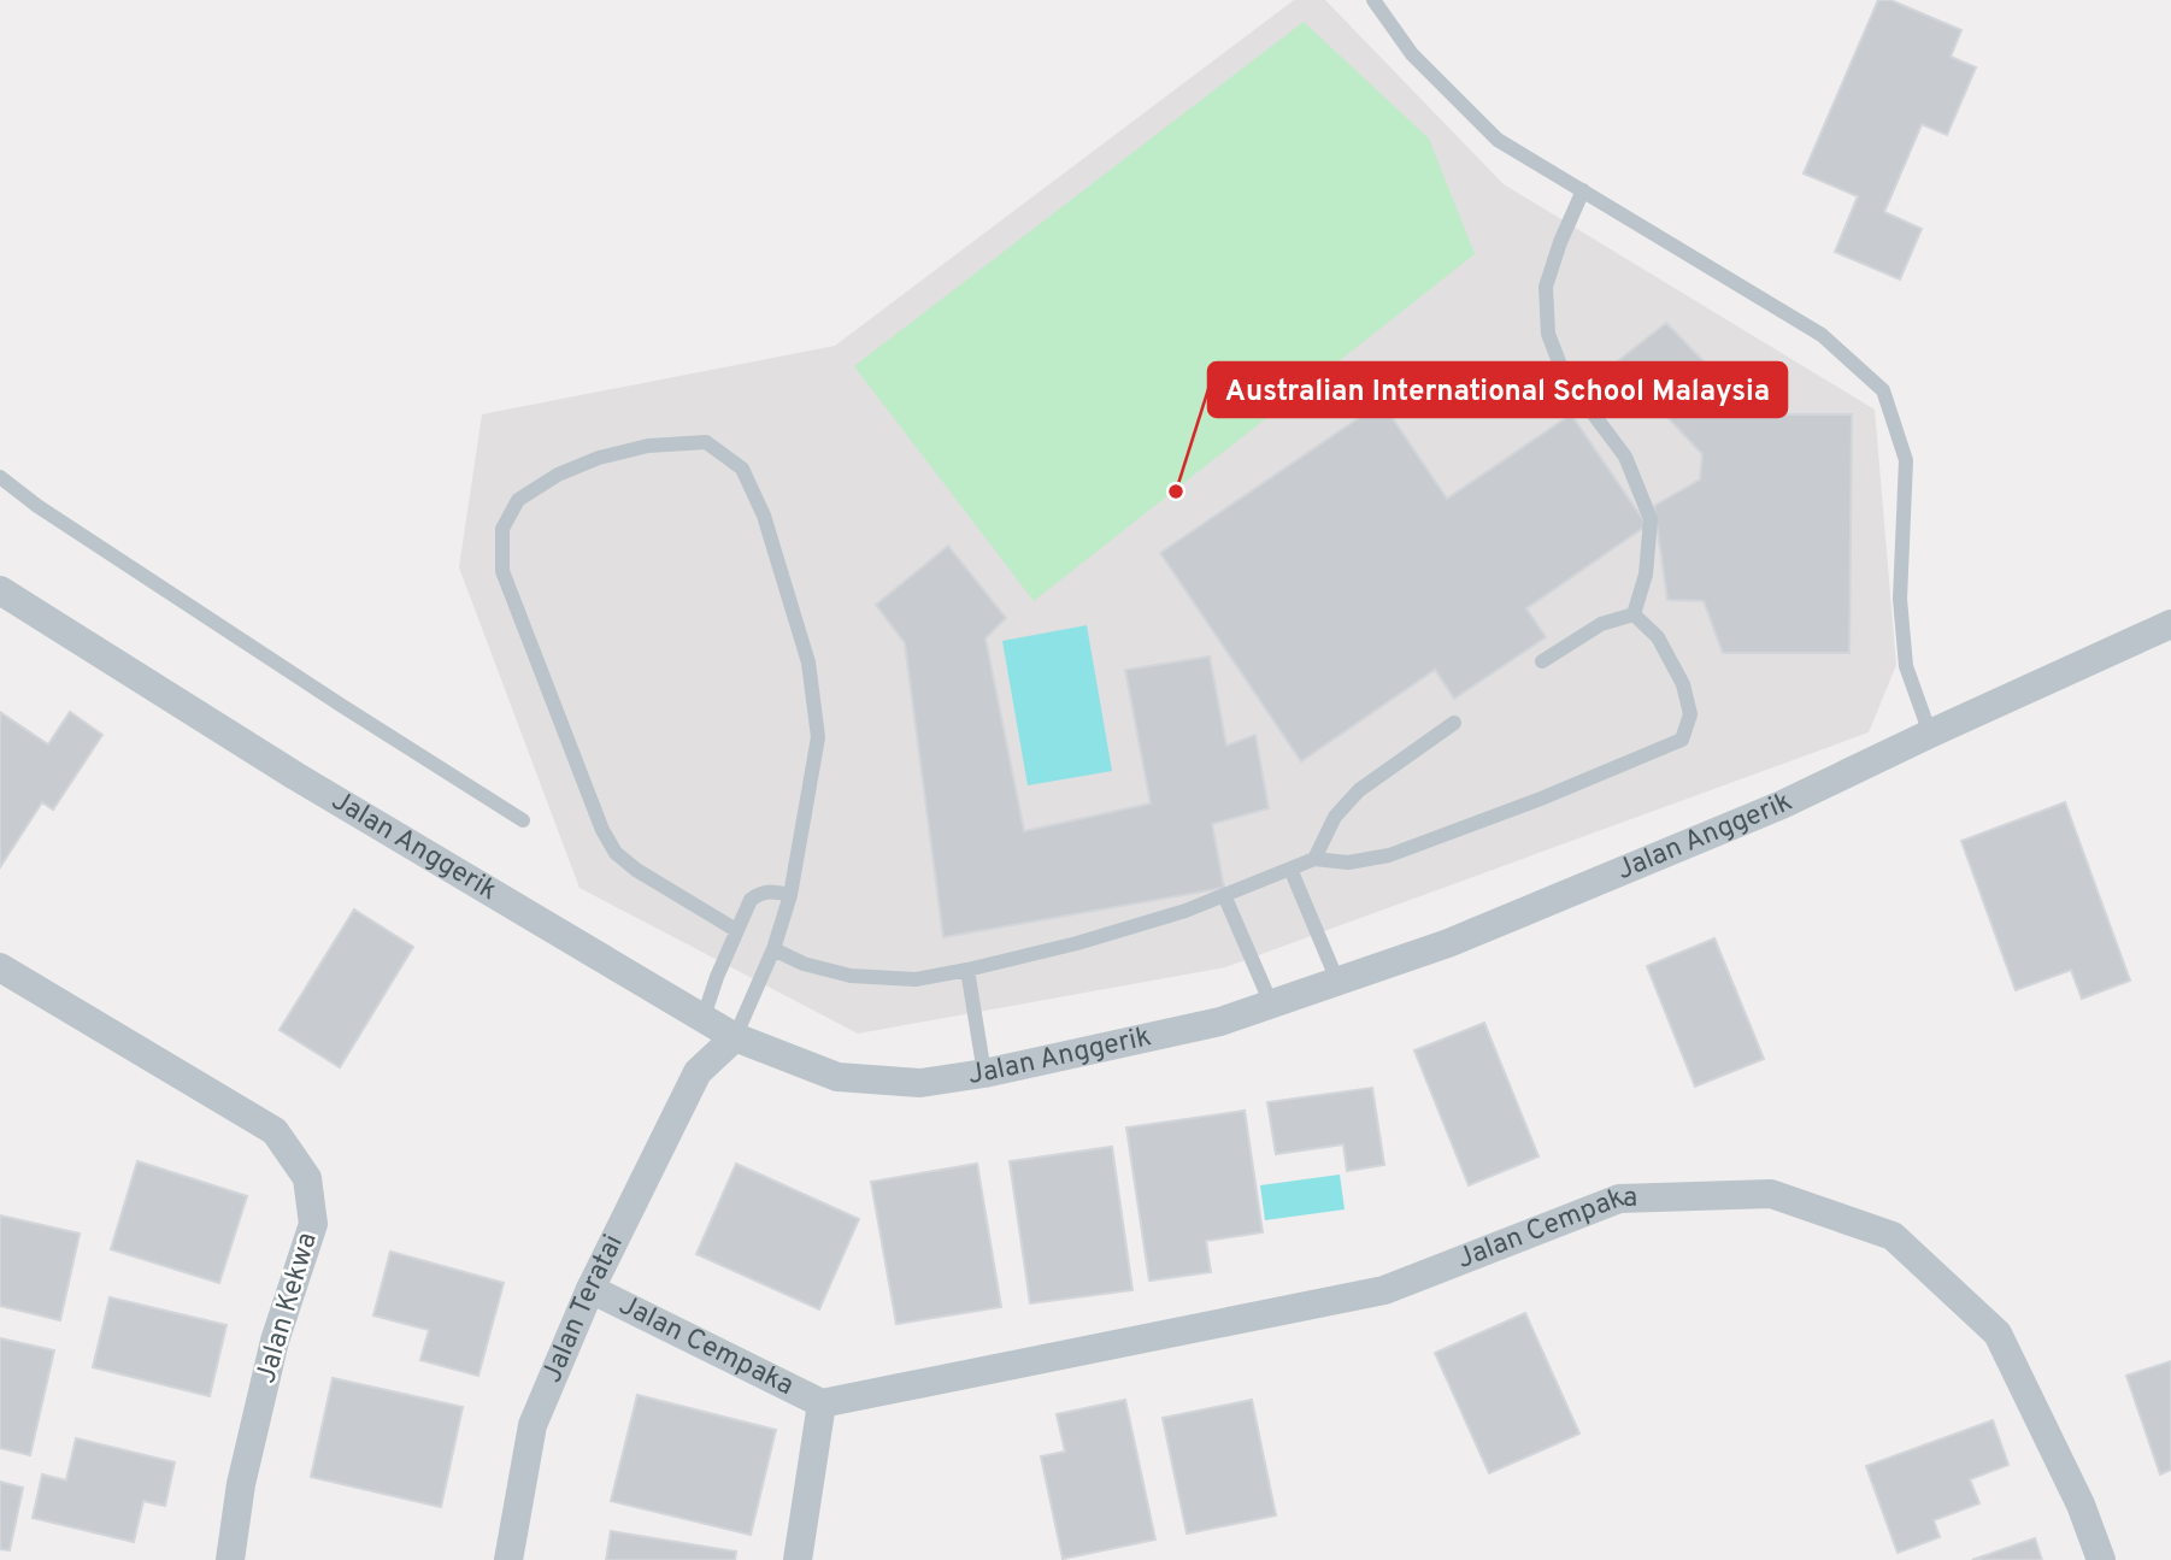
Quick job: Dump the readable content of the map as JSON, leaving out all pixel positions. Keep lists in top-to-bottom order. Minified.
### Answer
{"streets":{"street":["Jalan Anggerik","Jalan Cempaka","Jalan Kekwa","Jalan Teratai"]},"crossings":[["Jalan Anggerik","Jalan Teratai"],["Jalan Cempaka","Jalan Teratai"]],"places":["Australian International School Malaysia"]}
